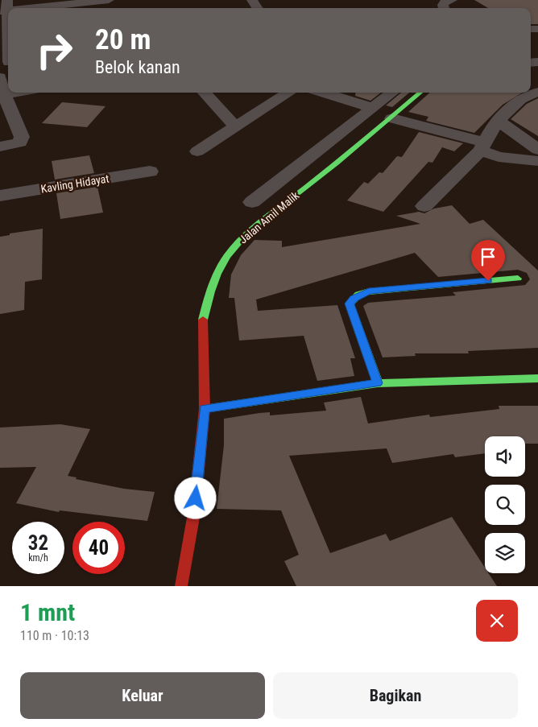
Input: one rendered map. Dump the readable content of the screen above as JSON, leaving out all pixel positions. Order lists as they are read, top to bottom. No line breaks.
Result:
{"streets":{"street":["Kavling Hidayat","Jalan Amil Malik"]},"page":{"turn":["20 m","Belok kanan"],"speed":"32 km/h","limit":"40","heading":["1 mnt","110 m · 10:13"],"buttons":["Keluar","Bagikan"]}}
